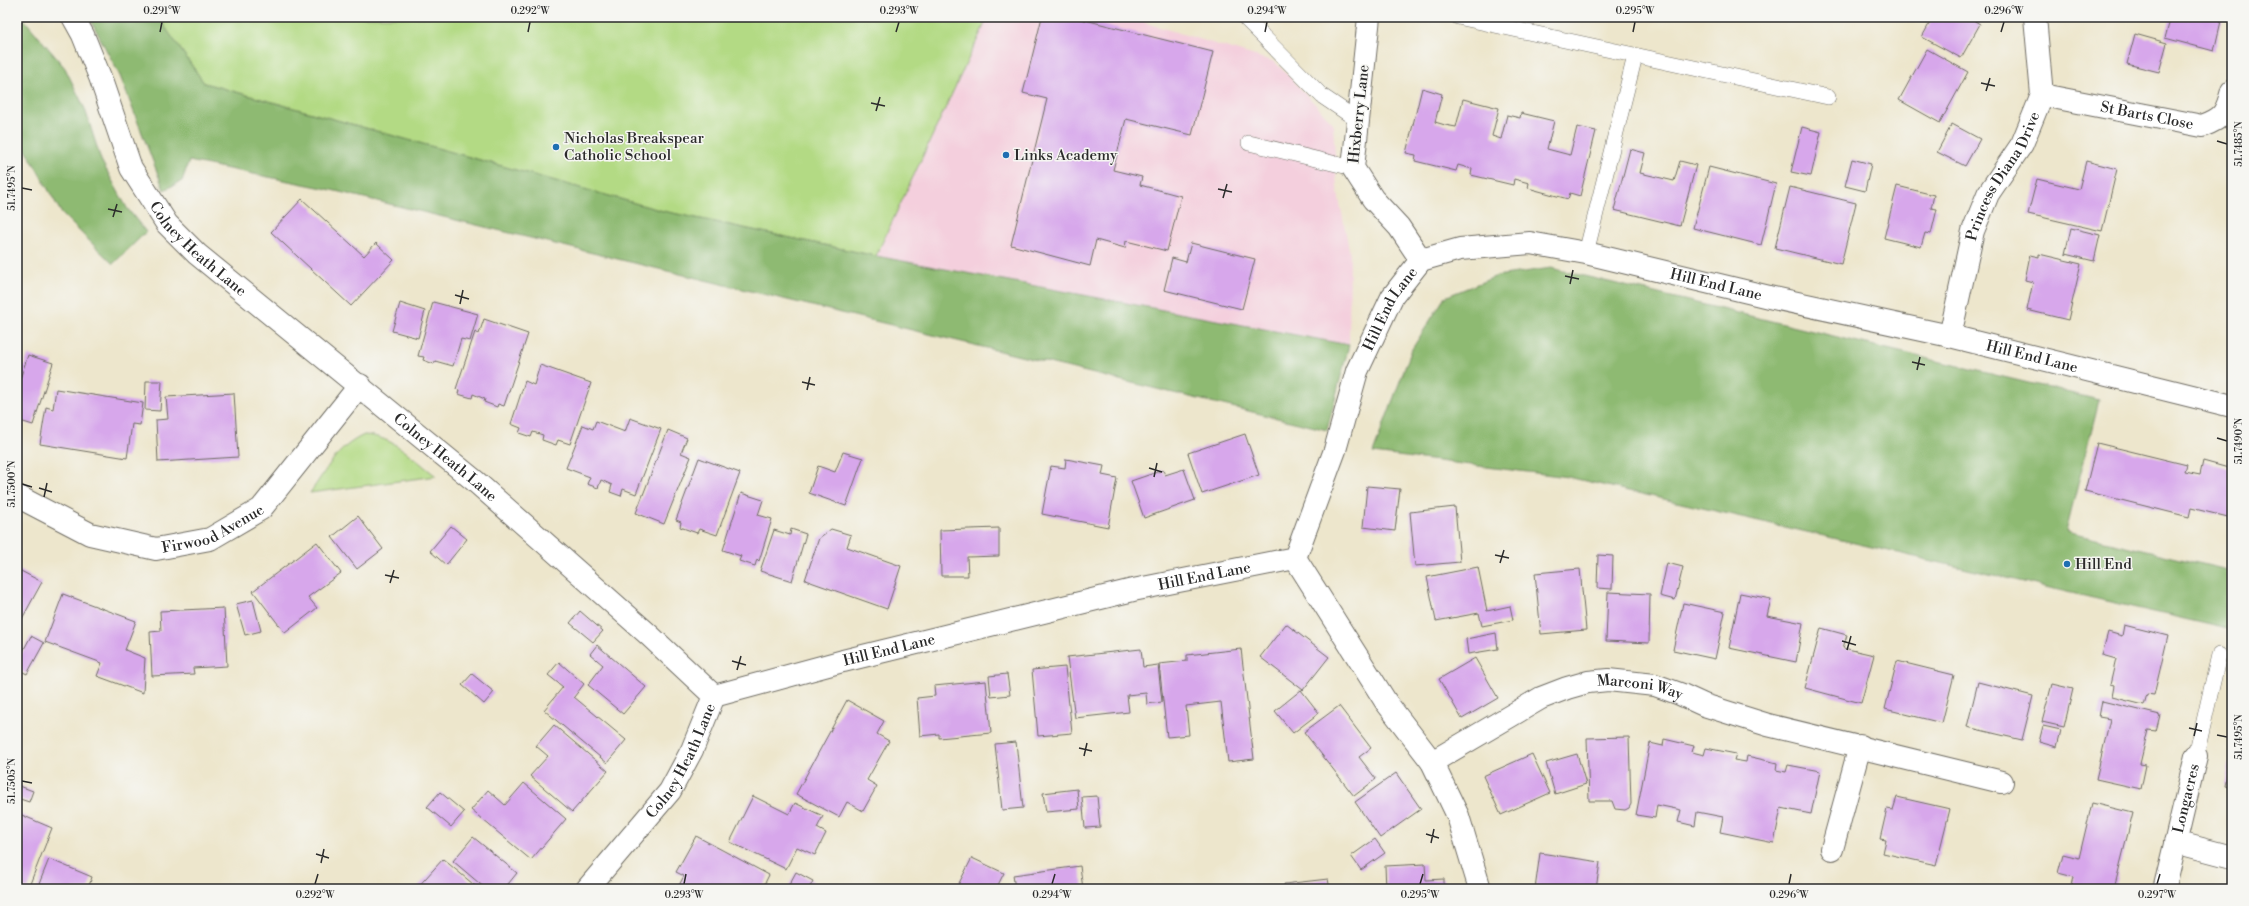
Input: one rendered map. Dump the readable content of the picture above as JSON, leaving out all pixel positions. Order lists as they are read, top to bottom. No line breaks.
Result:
{"streets":{"street":["Hixberry Lane","St Barts Close","Princess Diana Drive","Colney Heath Lane","Hill End Lane","Firwood Avenue","Marconi Way","Longacres"]},"crossings":[["Hixberry Lane","Hill End Lane"],["St Barts Close","Princess Diana Drive"],["Princess Diana Drive","Hill End Lane"],["Colney Heath Lane","Hill End Lane"],["Colney Heath Lane","Firwood Avenue"]],"places":["Nicholas Breakspear Catholic School","Links Academy","Hill End"],"coordinates":["0.291°W","0.292°W","0.293°W","0.294°W","0.295°W","0.296°W","51.7485°N","51.7495°N","51.7490°N","51.7500°N","51.7505°N","0.297°W"]}
